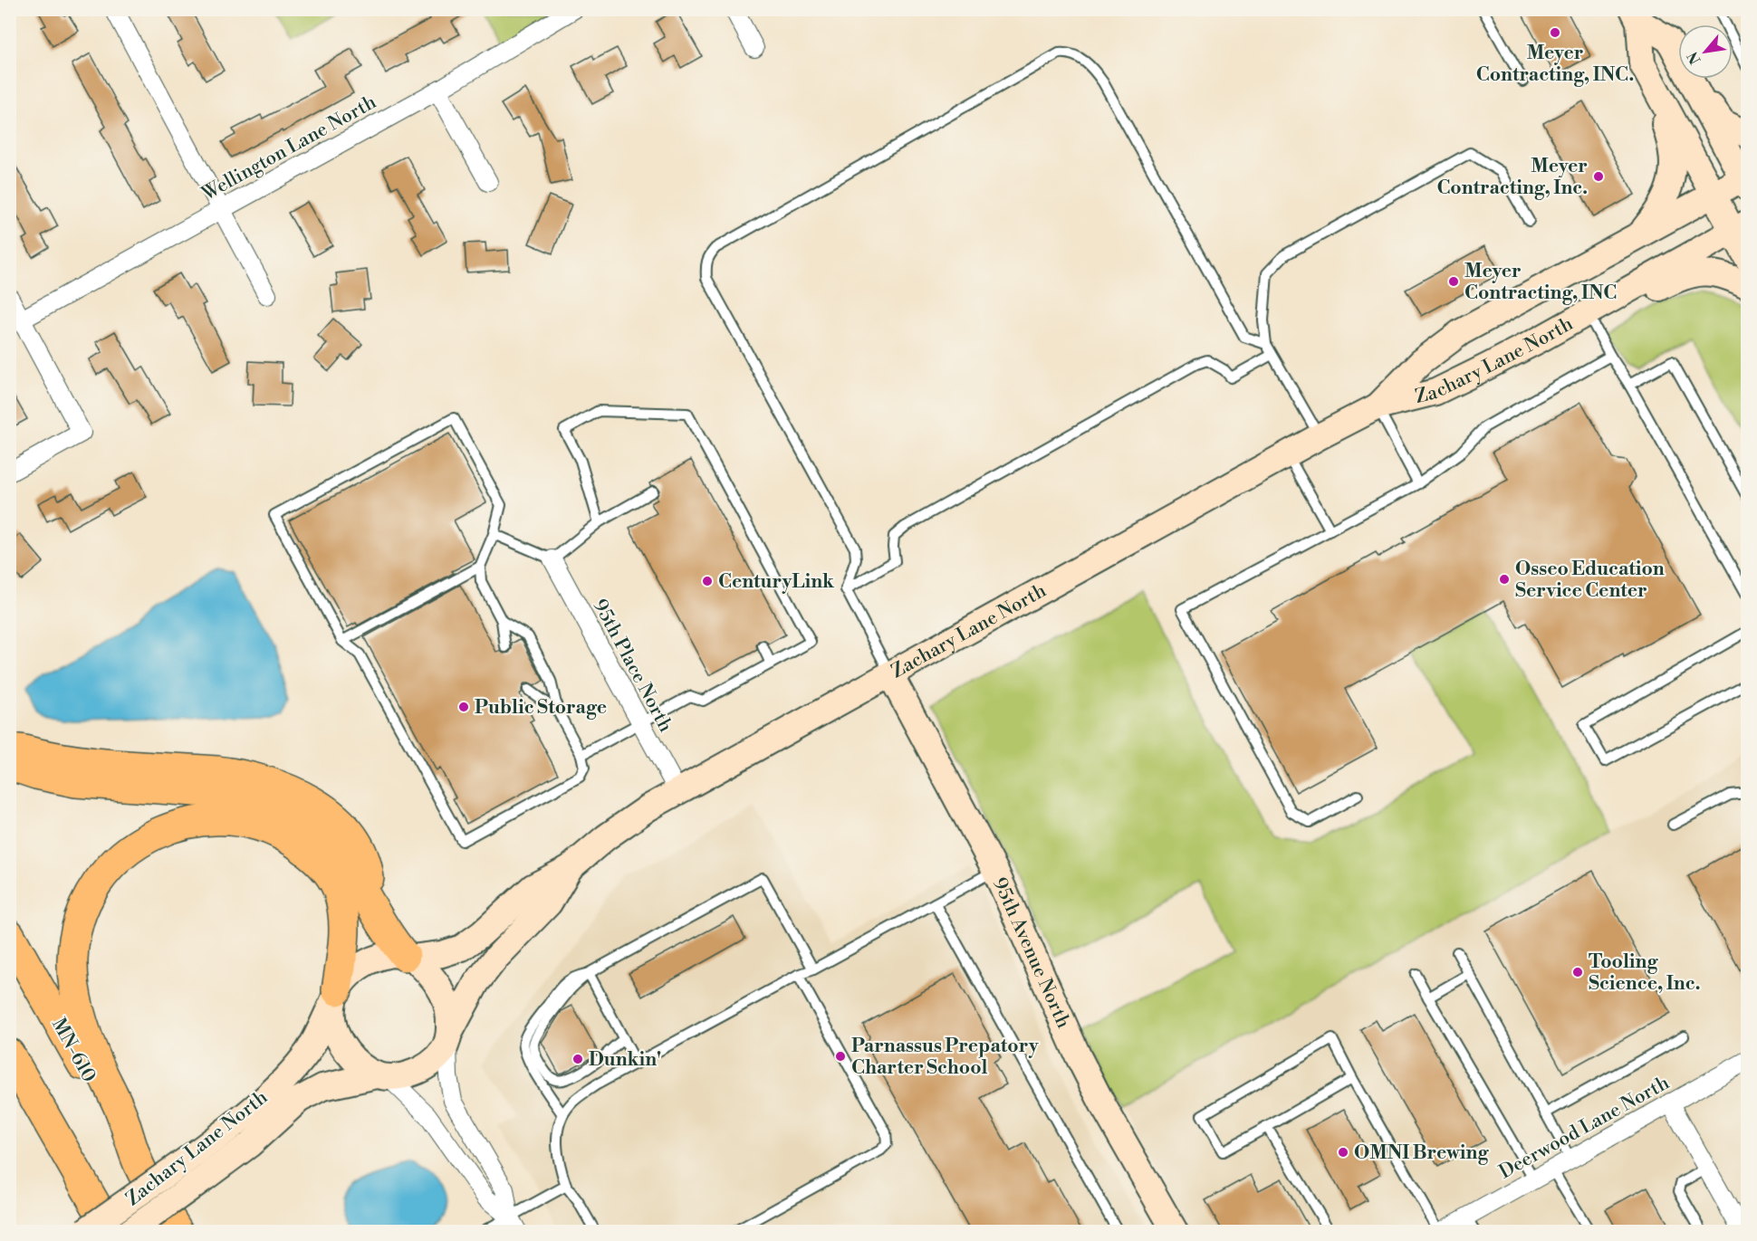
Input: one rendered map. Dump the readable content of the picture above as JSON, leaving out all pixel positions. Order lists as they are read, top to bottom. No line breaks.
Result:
{"streets":{"highway":["MN-610"],"main road":["Zachary Lane North","95th Avenue North"],"street":["Wellington Lane North","95th Place North","Deerwood Lane North"]},"crossings":[["Zachary Lane North","95th Place North"],["Zachary Lane North","95th Avenue North"]],"places":["Meyer Contracting, INC.","Meyer Contracting, Inc.","Meyer Contracting, INC","Osseo Education Service Center","CenturyLink","Public Storage","Tooling Science, Inc.","Parnassus Prepatory Charter School","Dunkin'","OMNI Brewing"],"north":"bottom left"}
